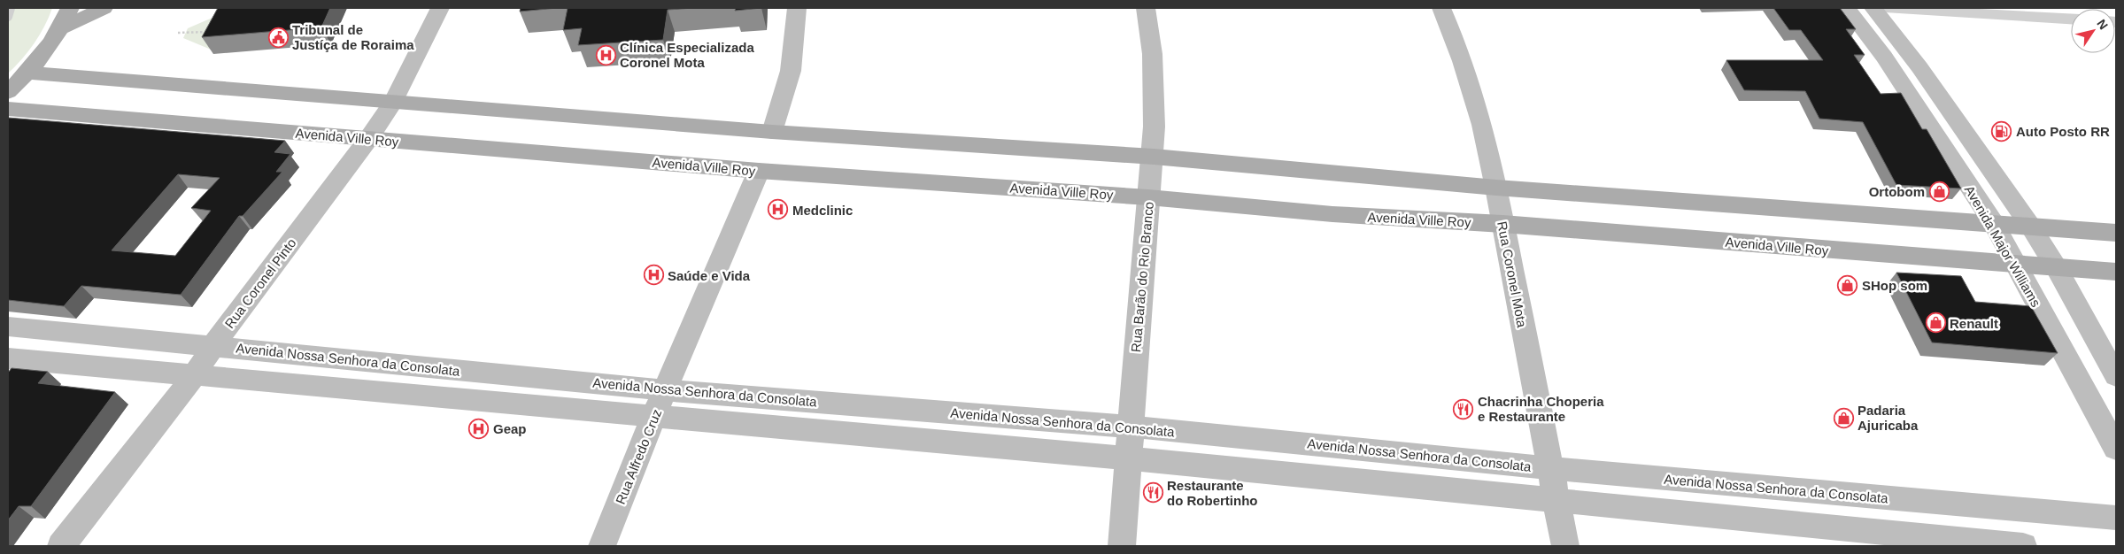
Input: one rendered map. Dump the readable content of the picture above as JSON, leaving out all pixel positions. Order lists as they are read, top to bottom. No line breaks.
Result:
{"streets":{"main road":["Avenida Ville Roy","Avenida Major Williams","Rua Coronel Mota","Rua Barão do Rio Branco","Rua Coronel Pinto","Avenida Nossa Senhora da Consolata","Rua Alfredo Cruz"]},"crossings":[["Avenida Ville Roy","Avenida Major Williams"],["Avenida Ville Roy","Rua Coronel Mota"],["Avenida Ville Roy","Rua Barão do Rio Branco"],["Avenida Ville Roy","Rua Coronel Pinto"],["Avenida Ville Roy","Rua Alfredo Cruz"],["Rua Coronel Mota","Avenida Nossa Senhora da Consolata"],["Rua Barão do Rio Branco","Avenida Nossa Senhora da Consolata"],["Rua Coronel Pinto","Avenida Nossa Senhora da Consolata"],["Avenida Nossa Senhora da Consolata","Rua Alfredo Cruz"]],"places":{"public building":["Tribunal de Justíça de Roraima"],"hospital":["Clínica Especializada Coronel Mota","Medclinic","Saúde e Vida","Geap"],"fuel station":["Auto Posto RR"],"shop":["Ortobom","SHop som","Renault","Padaria Ajuricaba"],"restaurant":["Chacrinha Choperia e Restaurante","Restaurante do Robertinho"]},"north":"top right"}
